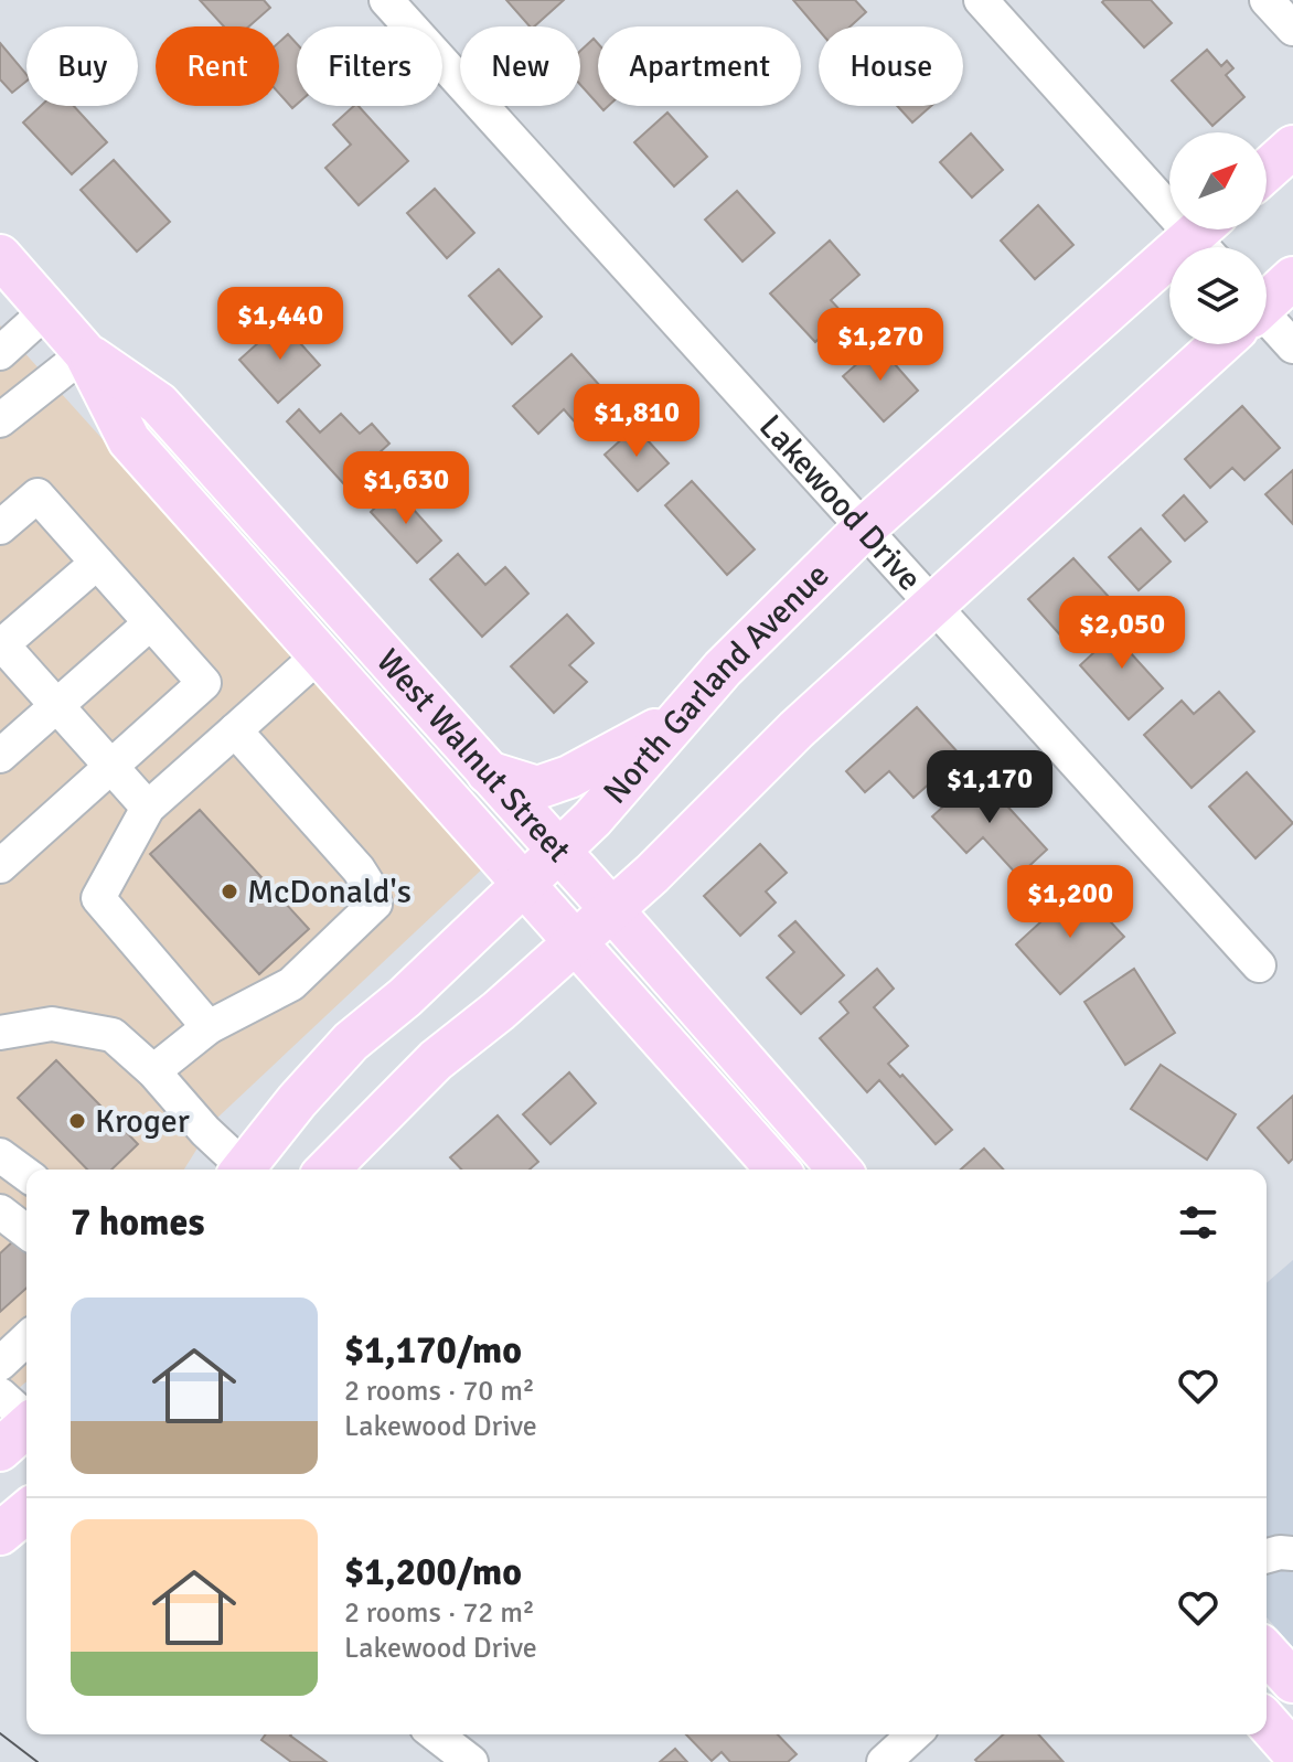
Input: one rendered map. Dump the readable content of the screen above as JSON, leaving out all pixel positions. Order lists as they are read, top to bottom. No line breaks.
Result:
{"streets":{"main road":["North Garland Avenue","West Walnut Street"],"street":["Lakewood Drive"]},"crossings":[["Lakewood Drive","North Garland Avenue"],["North Garland Avenue","West Walnut Street"]],"places":["McDonald's","Kroger"],"north":"top right","page":{"chip":["Buy","Rent","Filters","New","Apartment","House"],"price":["$1,440","$1,270","$1,810","$1,630","$2,050","$1,170","$1,200"],"heading":"7 homes","list":[{"name":"$1,170/mo","note":"2 rooms · 70 m² · Lakewood Drive"},{"name":"$1,200/mo","note":"2 rooms · 72 m² · Lakewood Drive"}]}}
